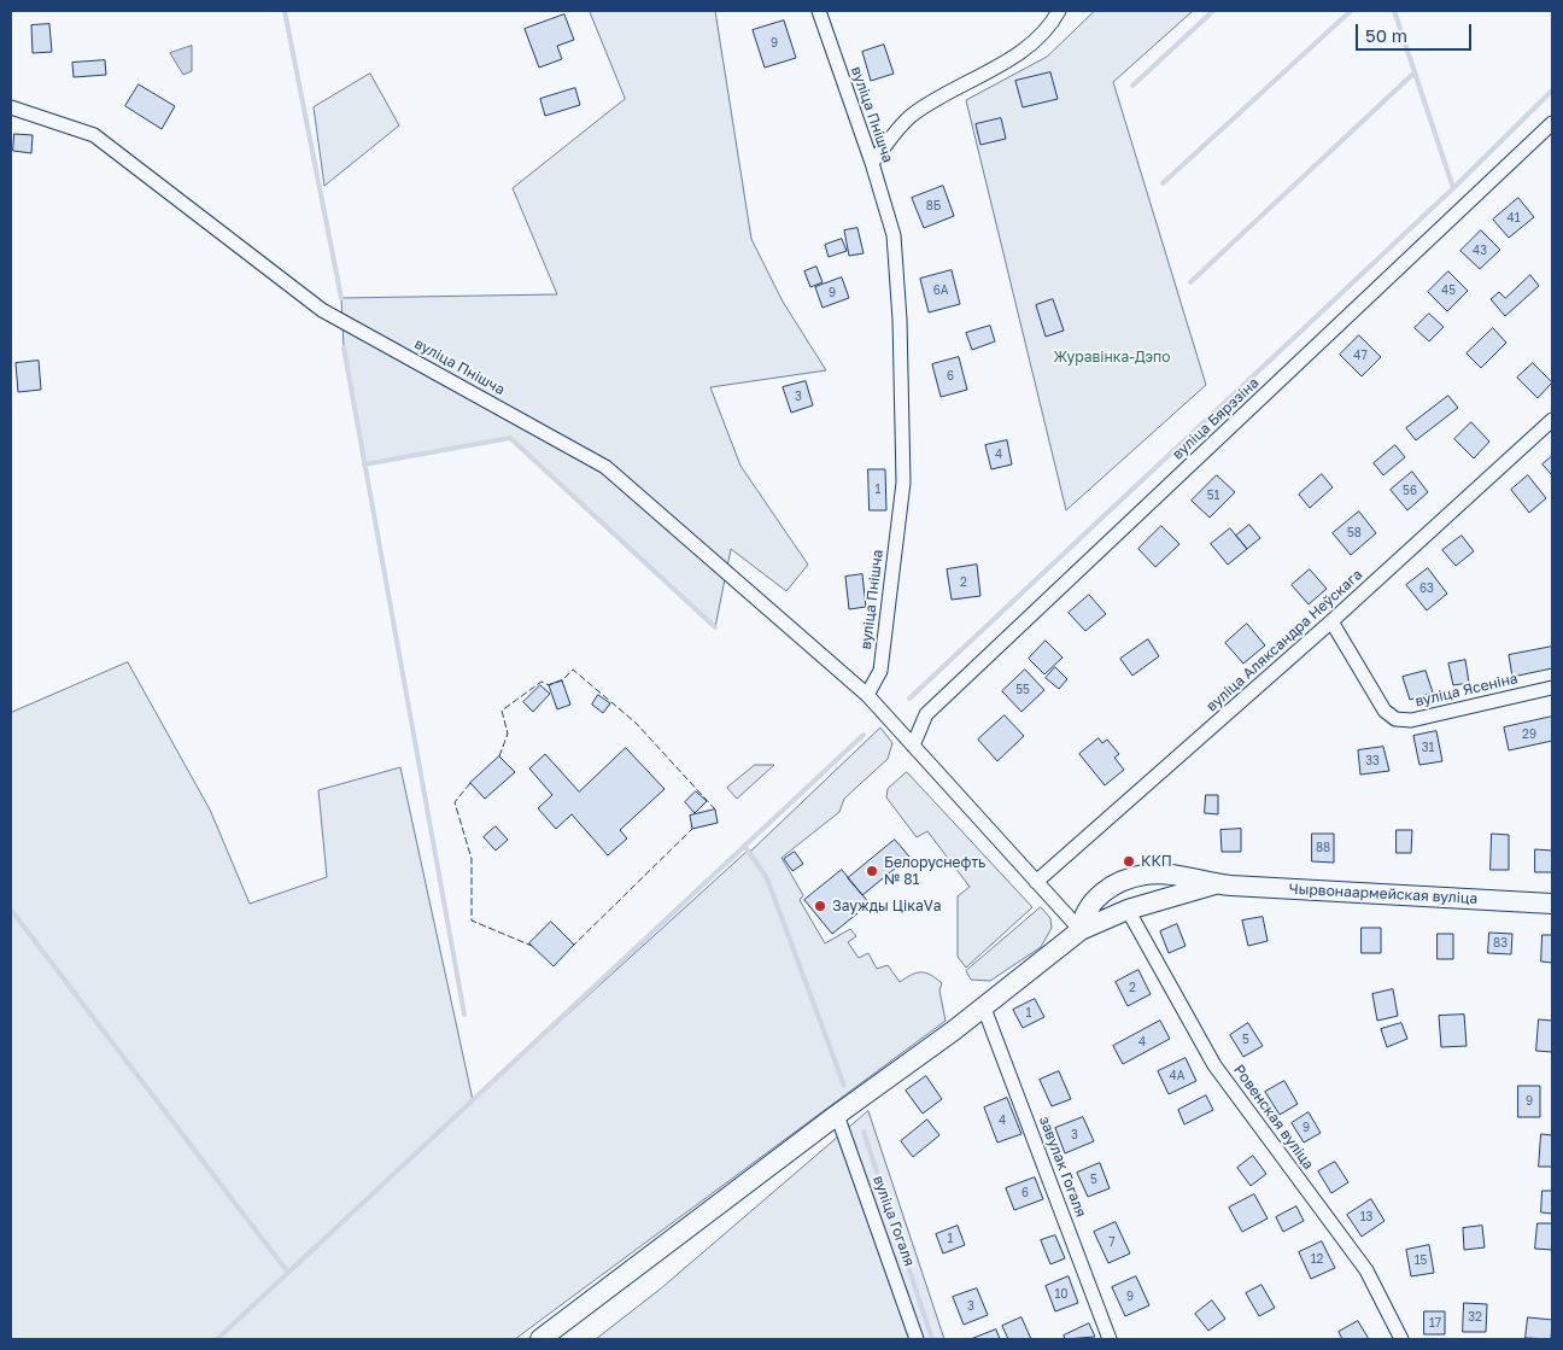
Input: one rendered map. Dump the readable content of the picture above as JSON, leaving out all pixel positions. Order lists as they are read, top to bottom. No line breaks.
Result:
{"streets":{"main road":["Чырвонаармейская вуліца"],"street":["вуліца Пнішча","вуліца Бярэзіна","вуліца Аляксандра Неўскага","вуліца Ясеніна","Ровенская вуліца","завулак Гогаля","вуліца Гогаля"]},"crossings":[["вуліца Пнішча","вуліца Бярэзіна"],["вуліца Пнішча","вуліца Аляксандра Неўскага"],["вуліца Пнішча","Чырвонаармейская вуліца"],["вуліца Аляксандра Неўскага","вуліца Ясеніна"],["Чырвонаармейская вуліца","Ровенская вуліца"],["Чырвонаармейская вуліца","завулак Гогаля"],["Чырвонаармейская вуліца","вуліца Гогаля"]],"parks":["Журавінка-Дэпо"],"places":["ККП","Белоруснефть № 81","Заужды ЦікаVа"],"house_numbers":["9","8Б","41","43","6А","45","9","47","6","3","4","1","56","51","58","2","63","55","29","31","33","88","83","2","1","5","4","4А","9","4","9","3","5","6","13","1","7","12","15","10","9","3","32","17"],"scale_bar":"50 m"}
